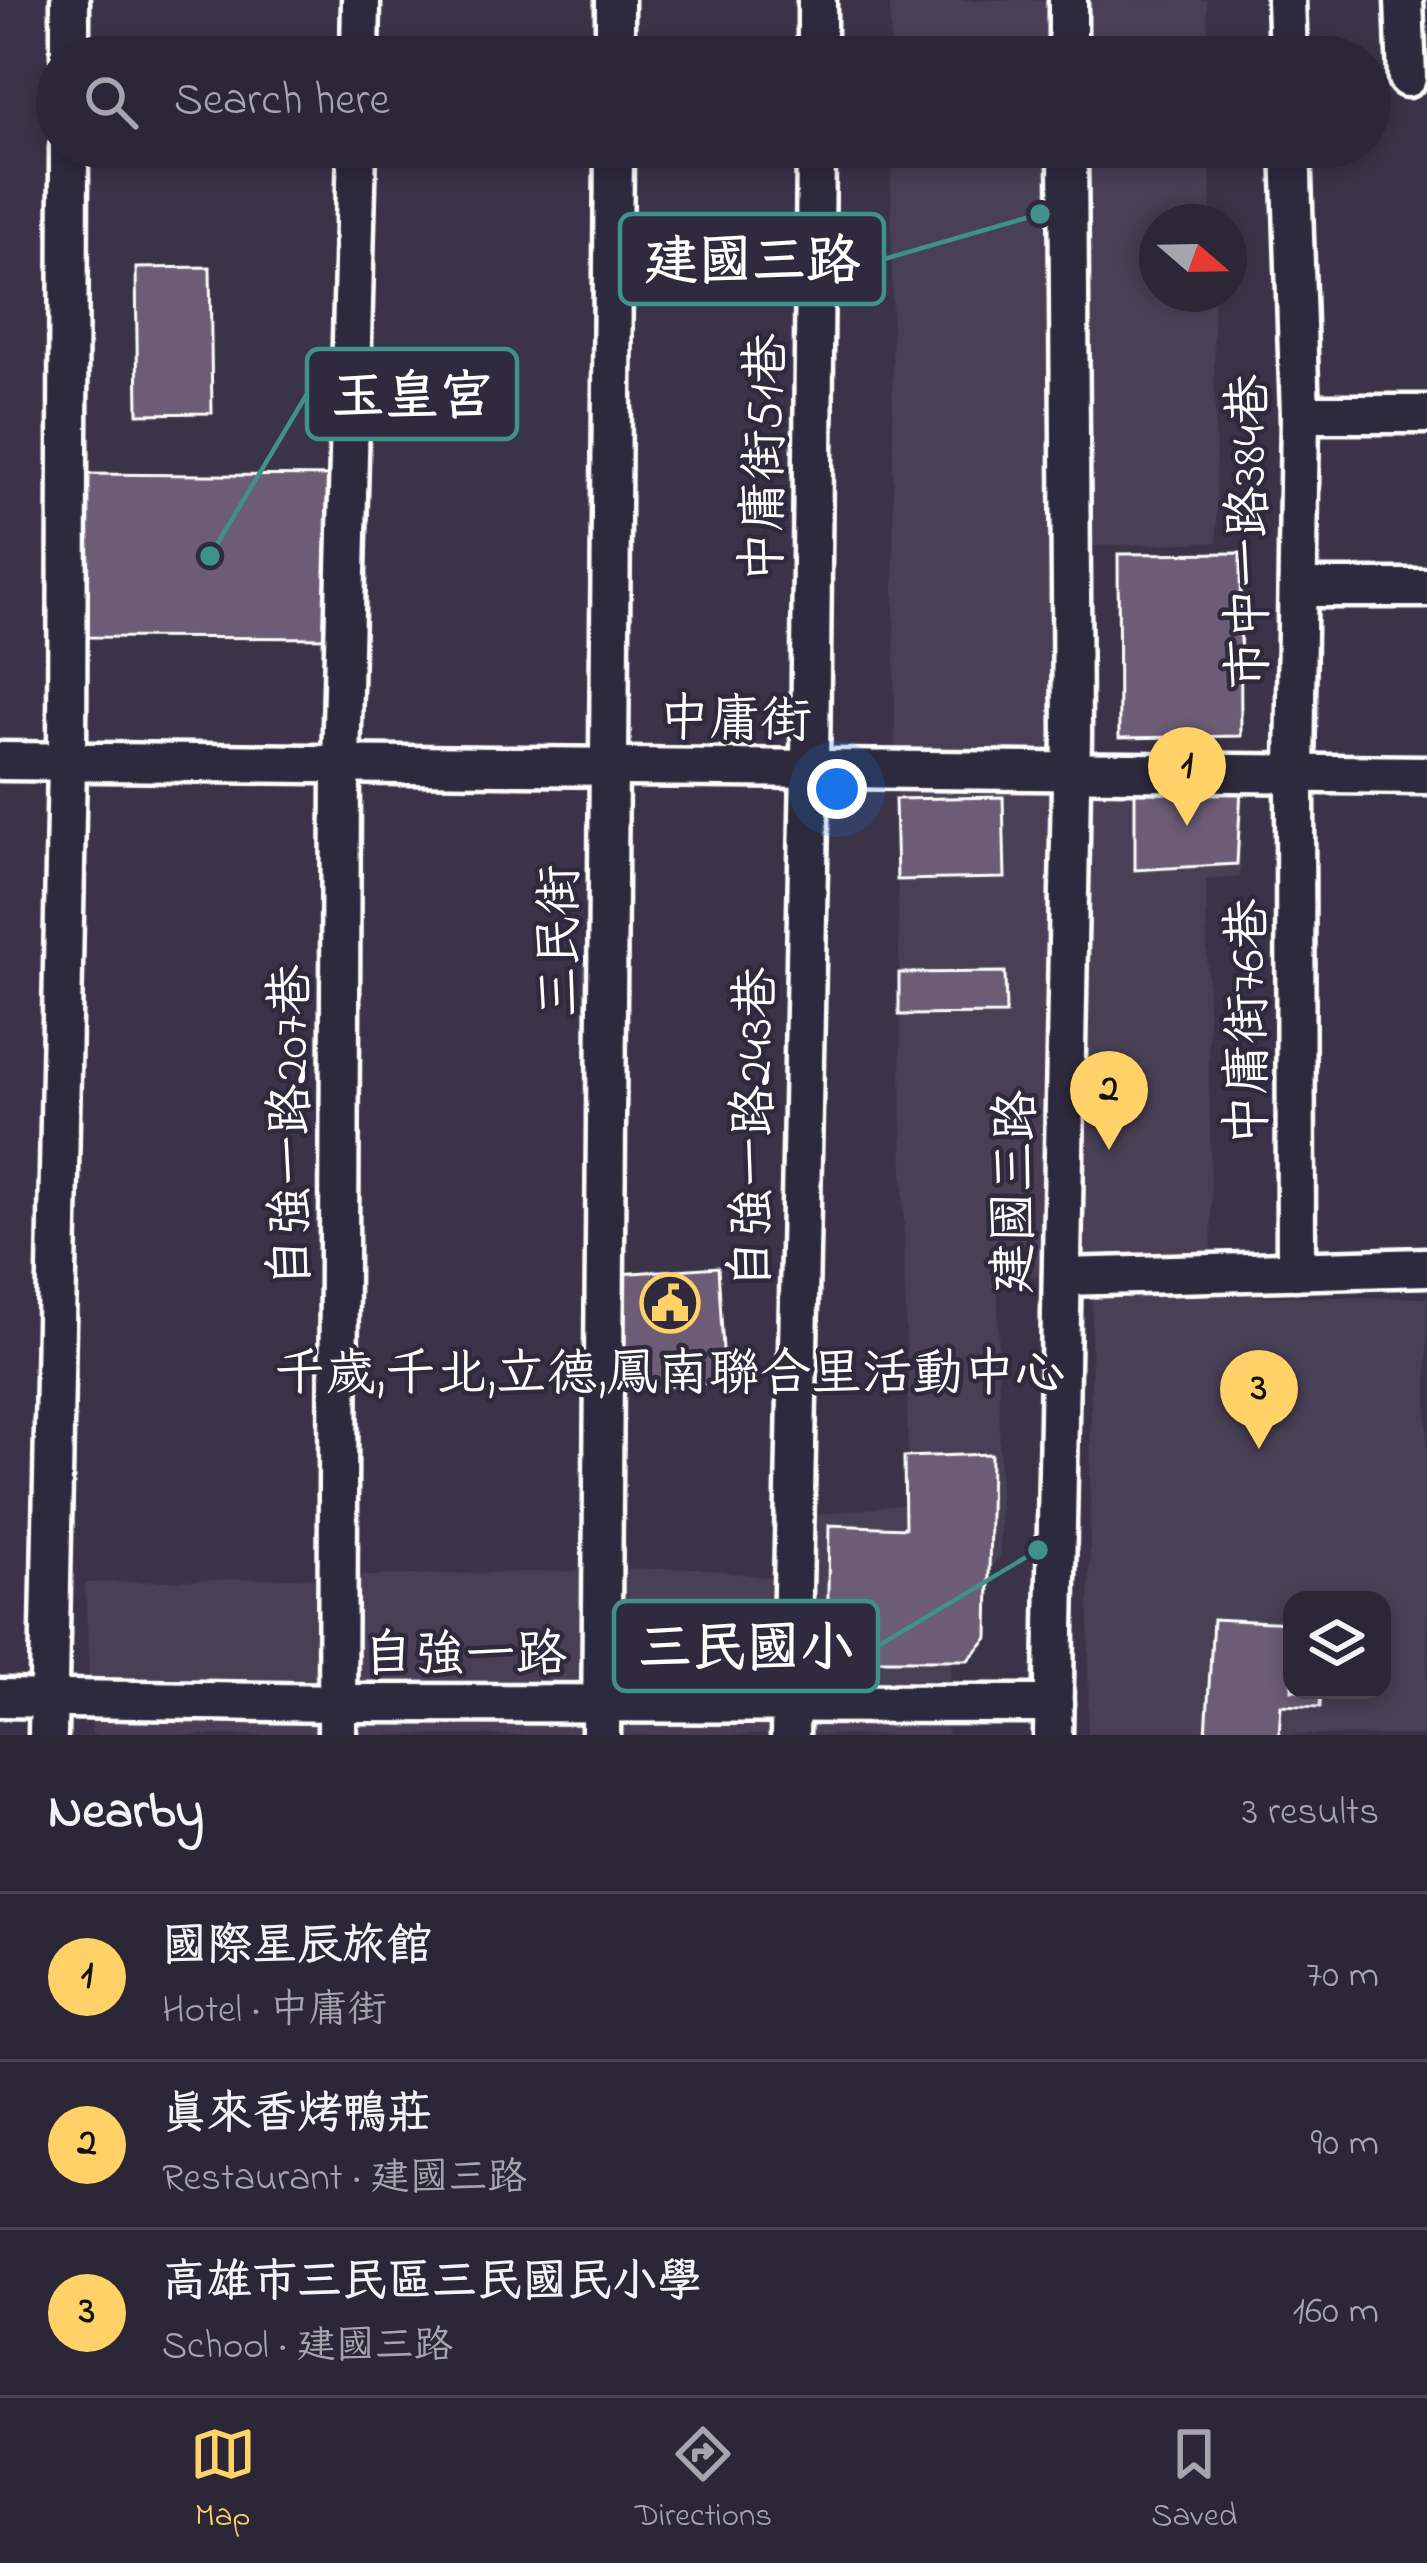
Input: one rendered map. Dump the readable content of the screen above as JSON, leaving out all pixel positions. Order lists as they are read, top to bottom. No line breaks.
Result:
{"streets":{"street":["中庸街51巷","市中一路384巷","中庸街","三民街","中庸街76巷","自強一路207巷","自強一路243巷","建國三路","自強一路"]},"crossings":[["中庸街51巷","中庸街"],["中庸街51巷","自強一路243巷"],["市中一路384巷","中庸街"],["市中一路384巷","中庸街76巷"],["中庸街","三民街"],["中庸街","中庸街76巷"],["中庸街","自強一路207巷"],["中庸街","自強一路243巷"],["中庸街","建國三路"],["三民街","自強一路"],["自強一路207巷","自強一路"],["自強一路243巷","自強一路"],["建國三路","自強一路"]],"places":{"other":["建國三路","玉皇宮","三民國小"],"public building":["千歲,千北,立德,鳳南聯合里活動中心"]},"north":"right","page":{"search":"Search here","pins":["1","2","3"],"heading":["Nearby","3 results"],"list":[{"mark":"1","name":"國際星辰旅館","note":"Hotel · 中庸街","value":"70 m"},{"mark":"2","name":"真來香烤鴨莊","note":"Restaurant · 建國三路","value":"90 m"},{"mark":"3","name":"高雄市三民區三民國民小學","note":"School · 建國三路","value":"160 m"}],"nav":["Map","Directions","Saved"]}}
